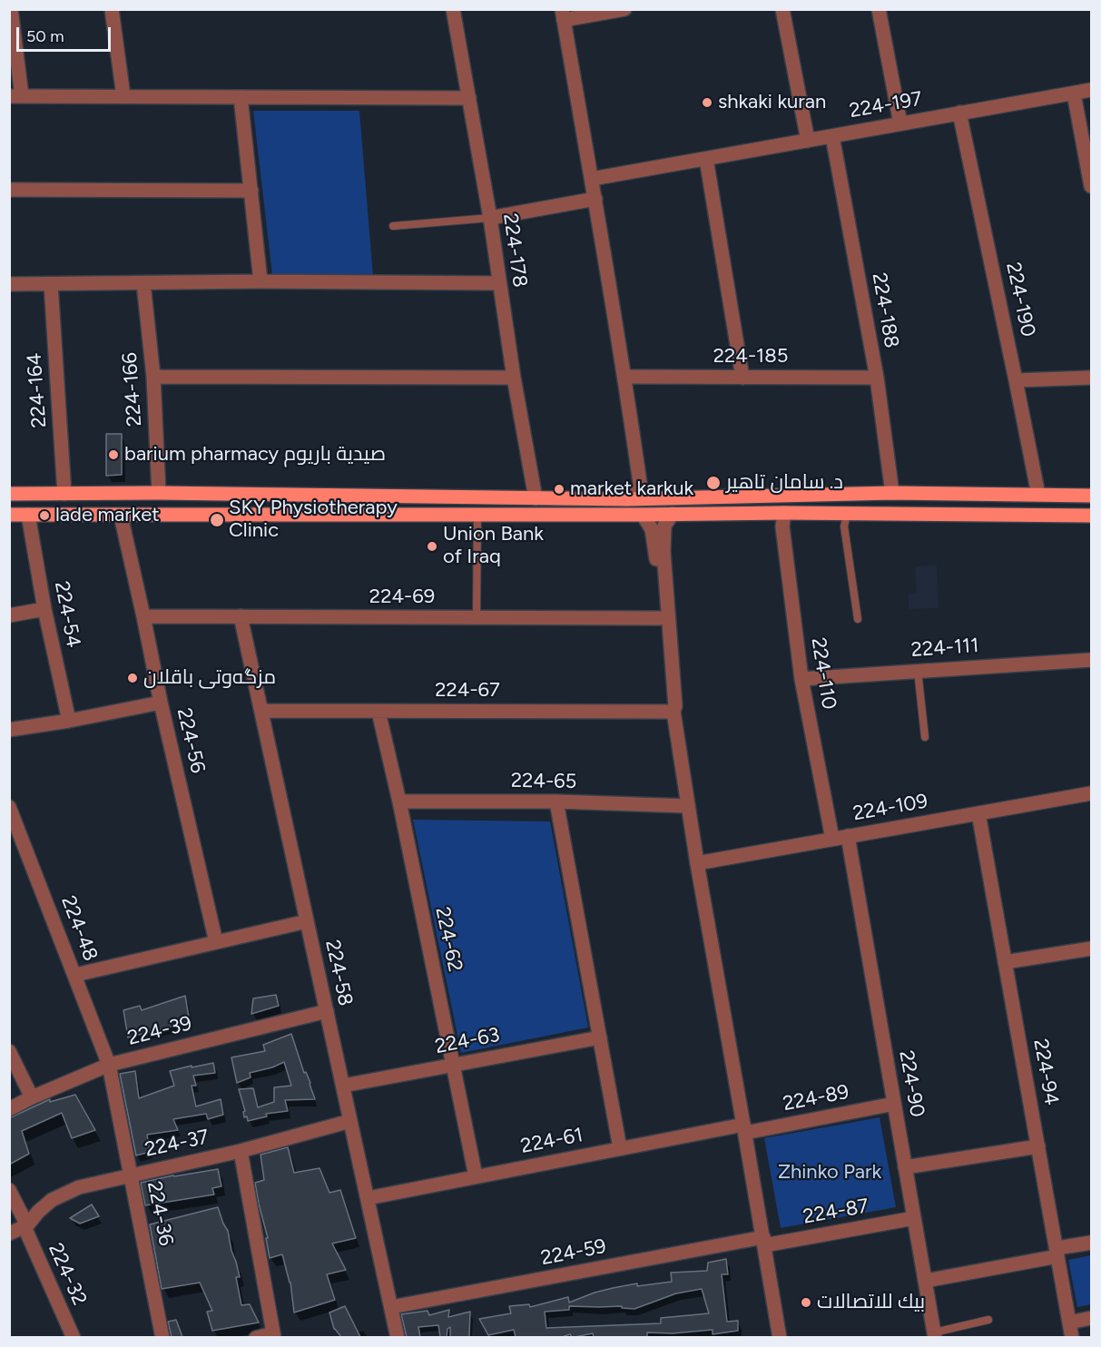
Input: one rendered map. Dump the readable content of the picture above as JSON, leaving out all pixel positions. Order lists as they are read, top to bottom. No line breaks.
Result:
{"streets":{"street":["224-197","224-178","224-190","224-188","224-185","224-166","224-164","224-69","224-54","224-111","224-110","224-67","224-56","224-65","224-109","224-48","224-62","224-58","224-39","224-63","224-94","224-90","224-89","224-61","224-37","224-87","224-36","224-59","224-32"]},"crossings":[["224-197","224-190"],["224-197","224-188"],["224-188","224-185"],["224-69","224-56"],["224-69","224-58"],["224-111","224-110"],["224-110","224-109"],["224-67","224-62"],["224-67","224-58"],["224-65","224-62"],["224-109","224-94"],["224-109","224-90"],["224-48","224-39"],["224-48","224-36"],["224-62","224-63"],["224-62","224-61"],["224-58","224-39"],["224-58","224-63"],["224-58","224-61"],["224-58","224-37"],["224-58","224-59"],["224-39","224-36"],["224-90","224-89"],["224-90","224-87"],["224-89","224-61"],["224-37","224-36"],["224-37","224-32"],["224-87","224-59"]],"parks":["Zhinko Park"],"places":["shkaki kuran","barium pharmacy صيدية باريوم","د. سامان تاهیر","market karkuk","lade market","SKY Physiotherapy Clinic","Union Bank of Iraq","مزگه‌وتی باقلان","بيك للاتصالات"],"scale_bar":"50 m"}
